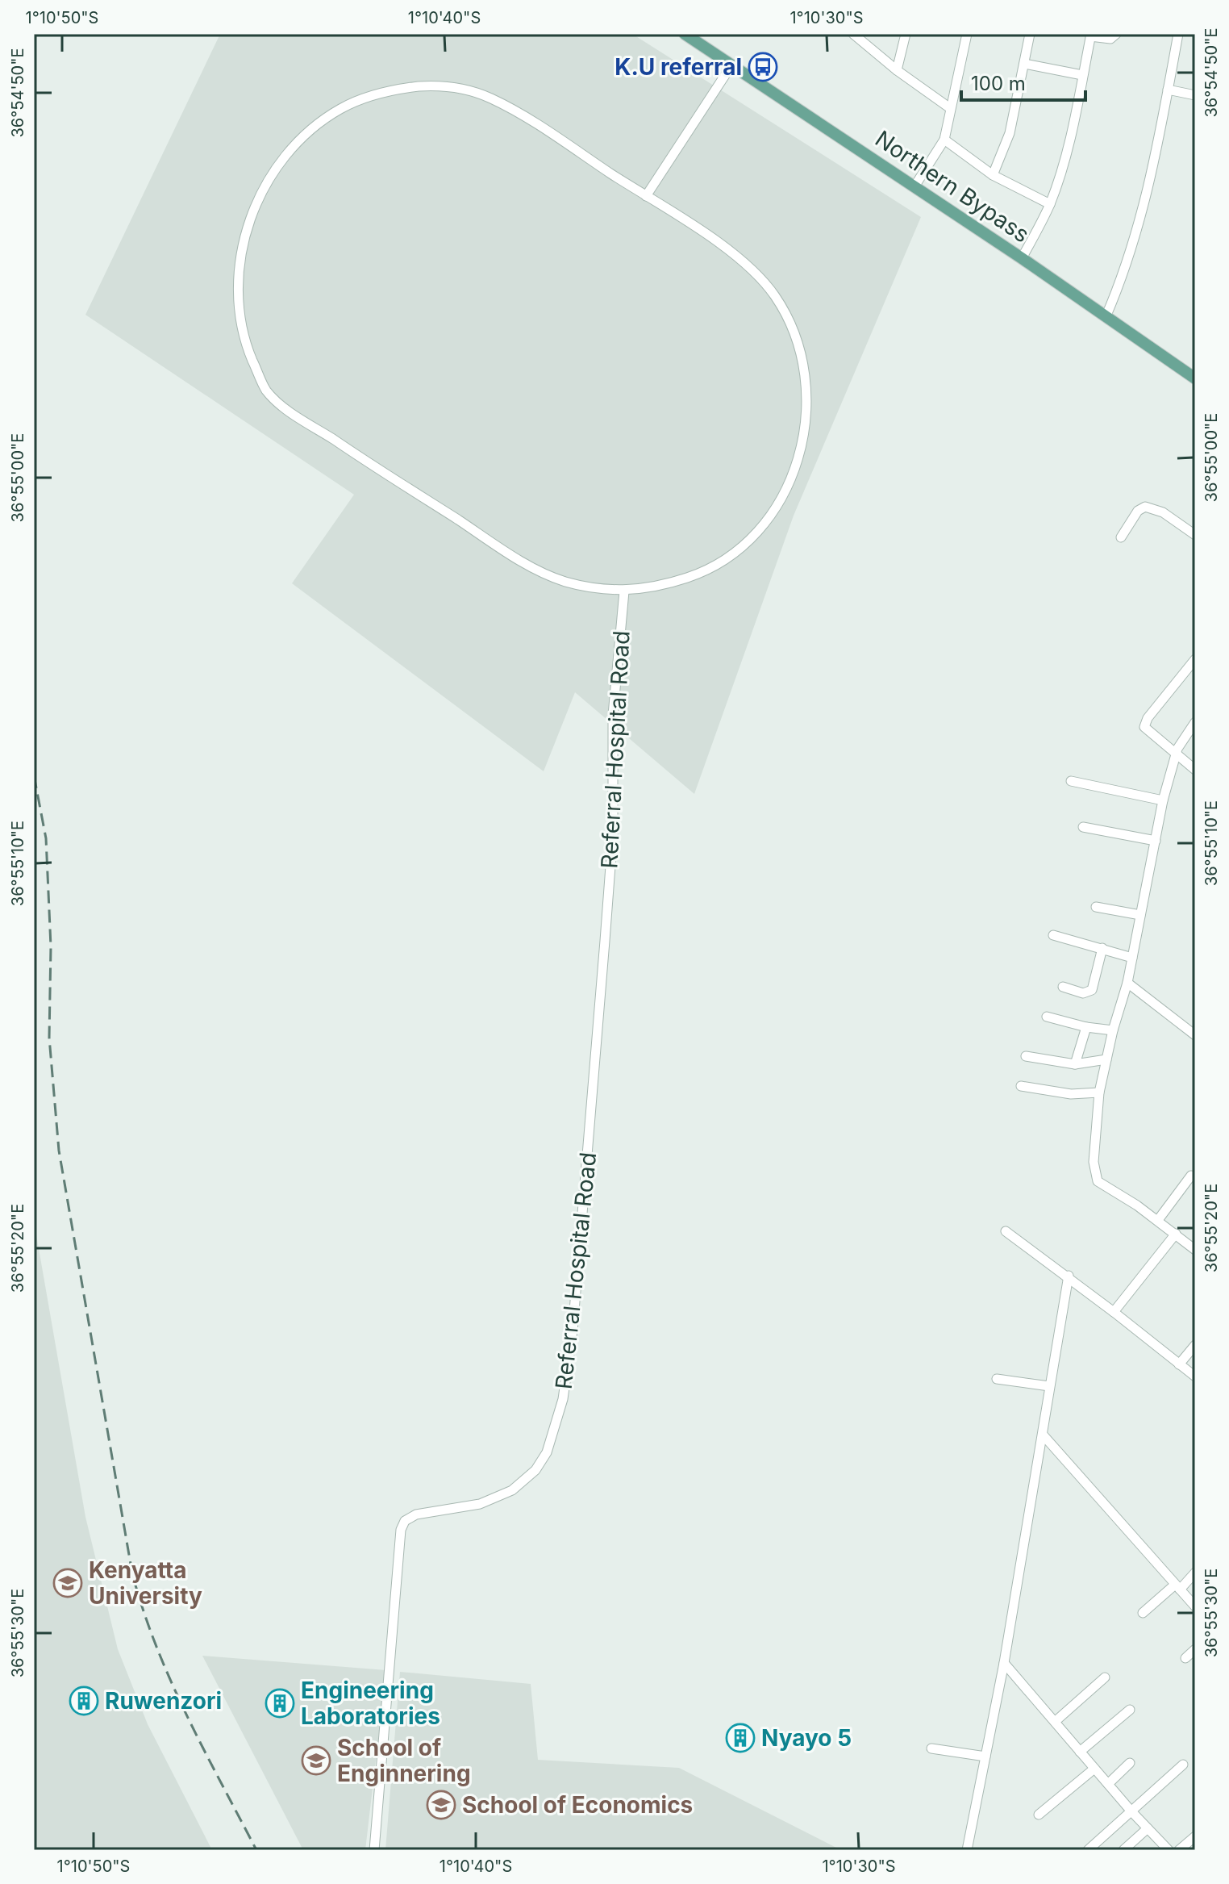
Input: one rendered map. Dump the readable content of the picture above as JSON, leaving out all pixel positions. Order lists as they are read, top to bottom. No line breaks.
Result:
{"streets":{"main road":["Northern Bypass"],"street":["Referral Hospital Road"]},"places":{"bus stop":["K.U referral"],"school or university":["Kenyatta University","School of Enginnering","School of Economics"],"building":["Ruwenzori","Engineering Laboratories","Nyayo 5"]},"scale_bar":"100 m","coordinates":["1°10'50\"S","1°10'40\"S","1°10'30\"S","36°54'50\"E","36°55'00\"E","36°55'10\"E","36°55'20\"E","36°55'30\"E"]}
